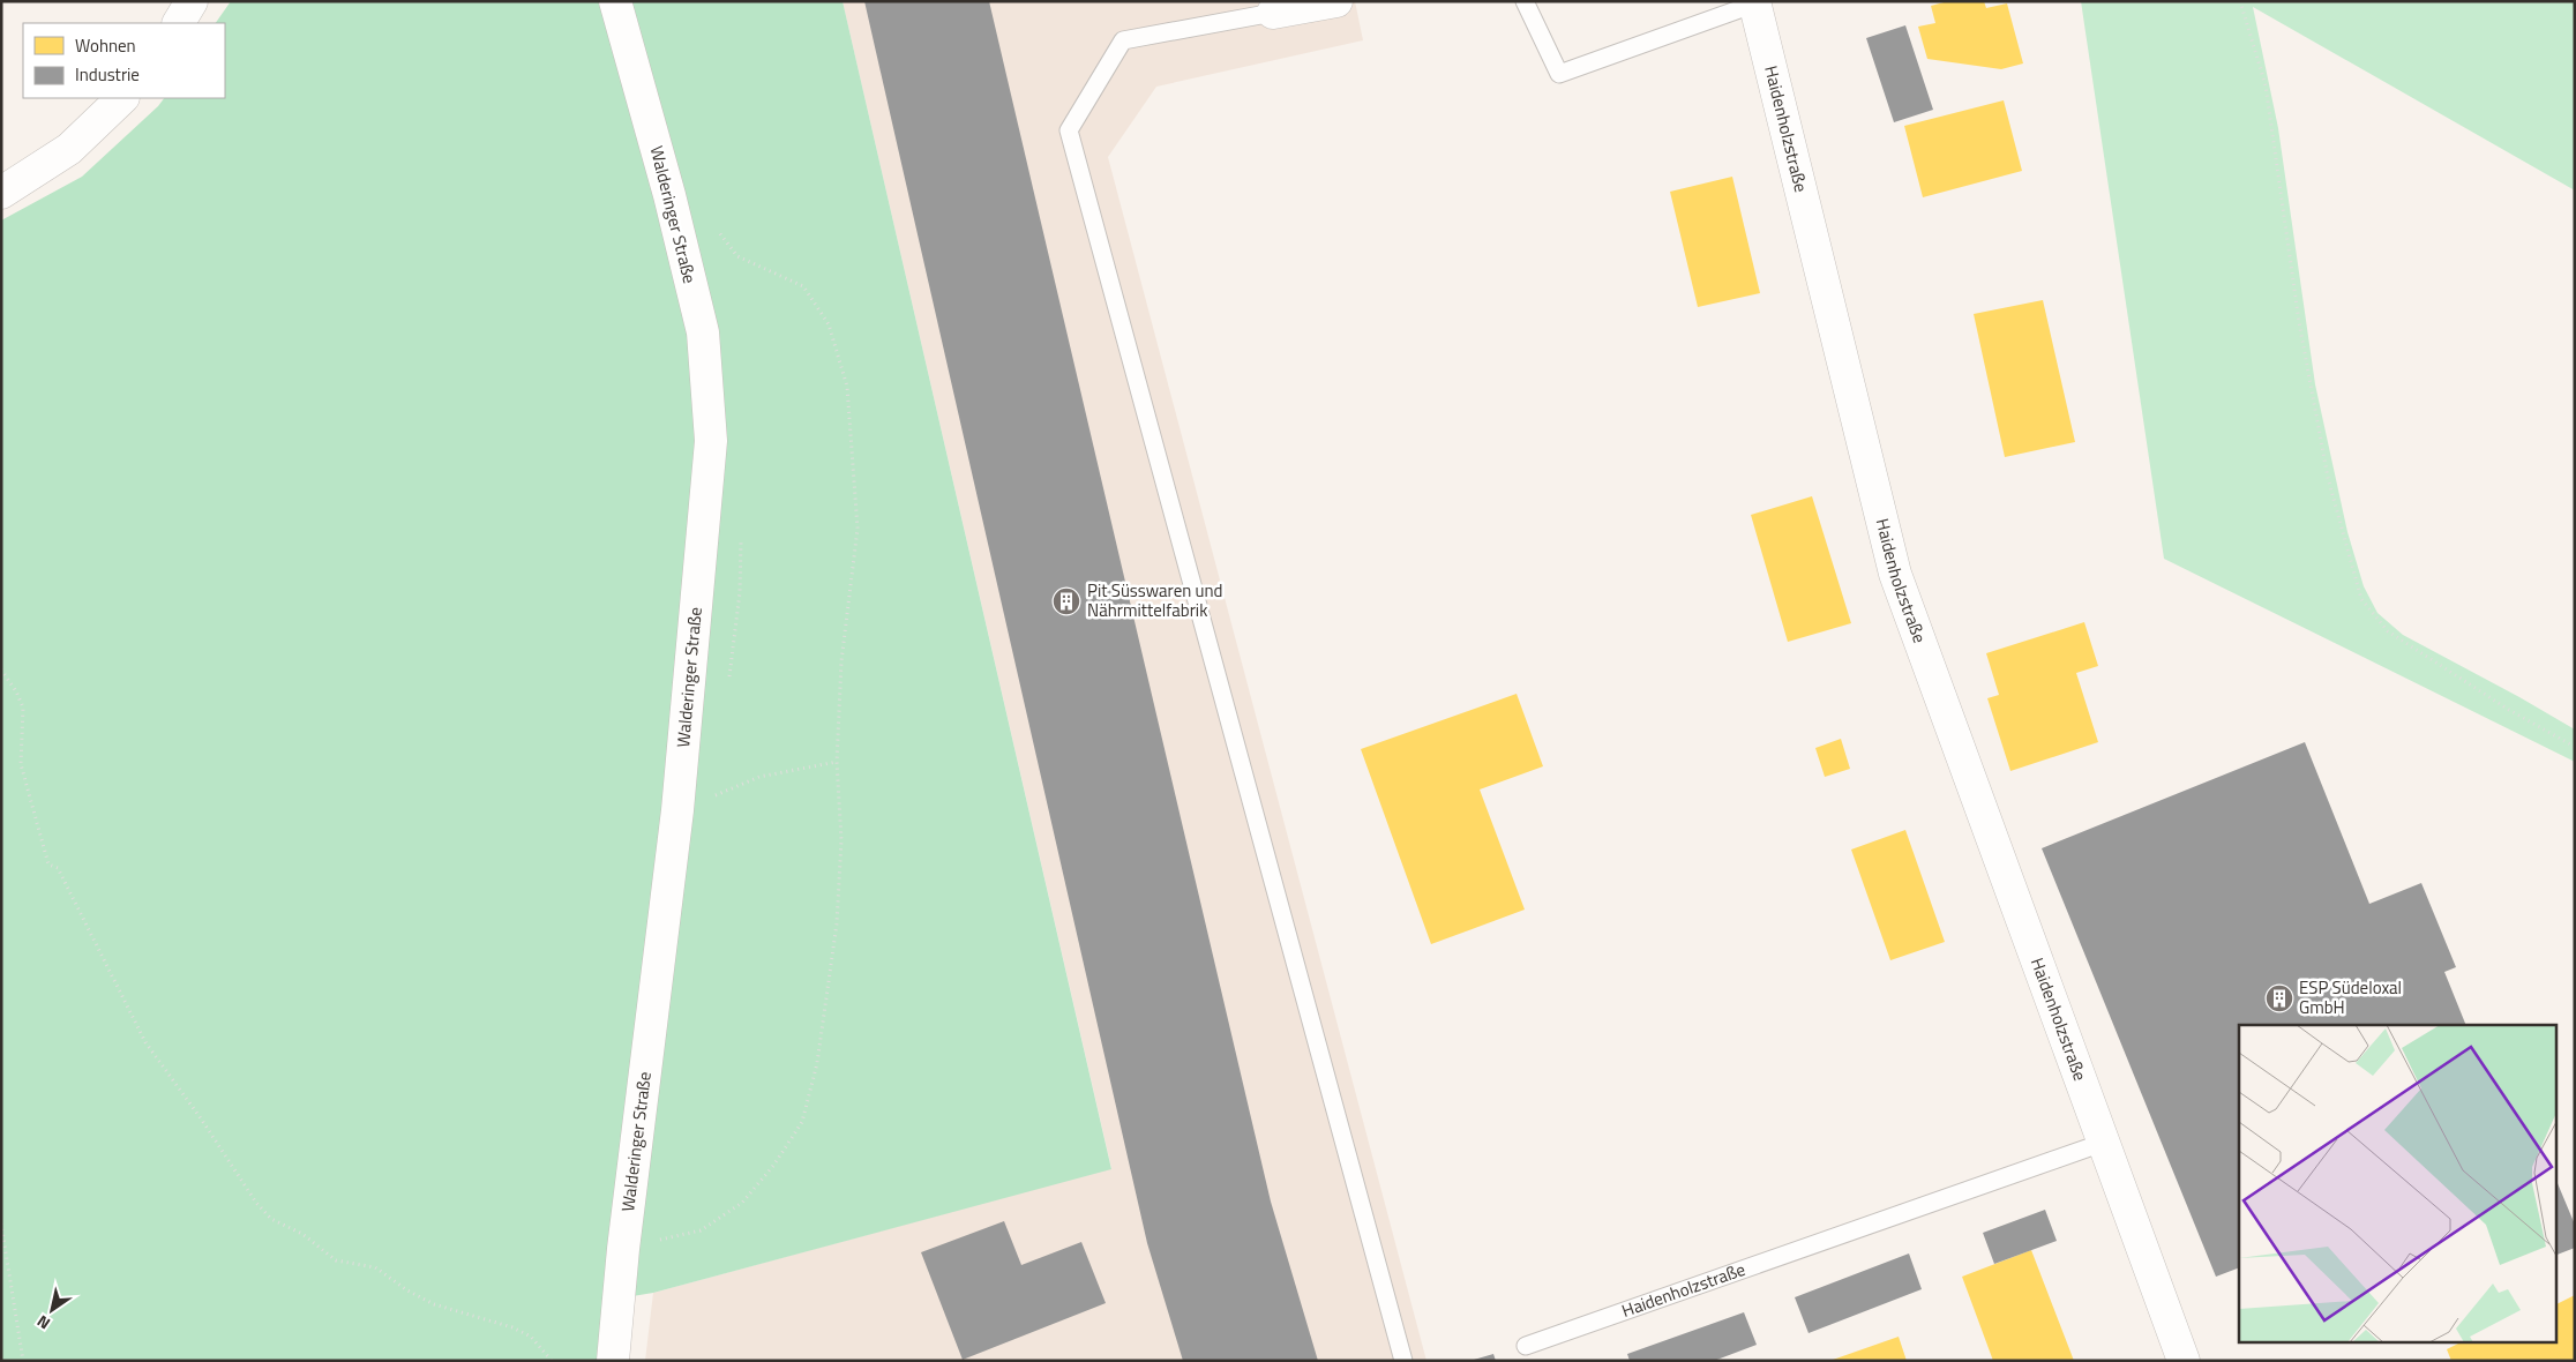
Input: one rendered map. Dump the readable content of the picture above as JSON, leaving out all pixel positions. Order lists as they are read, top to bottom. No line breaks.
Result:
{"streets":{"street":["Haidenholzstraße","Walderinger Straße"]},"places":{"building":["Pit Süsswaren und Nährmittelfabrik","ESP Südeloxal GmbH"]},"legend":["Wohnen","Industrie"],"north":"bottom left"}
